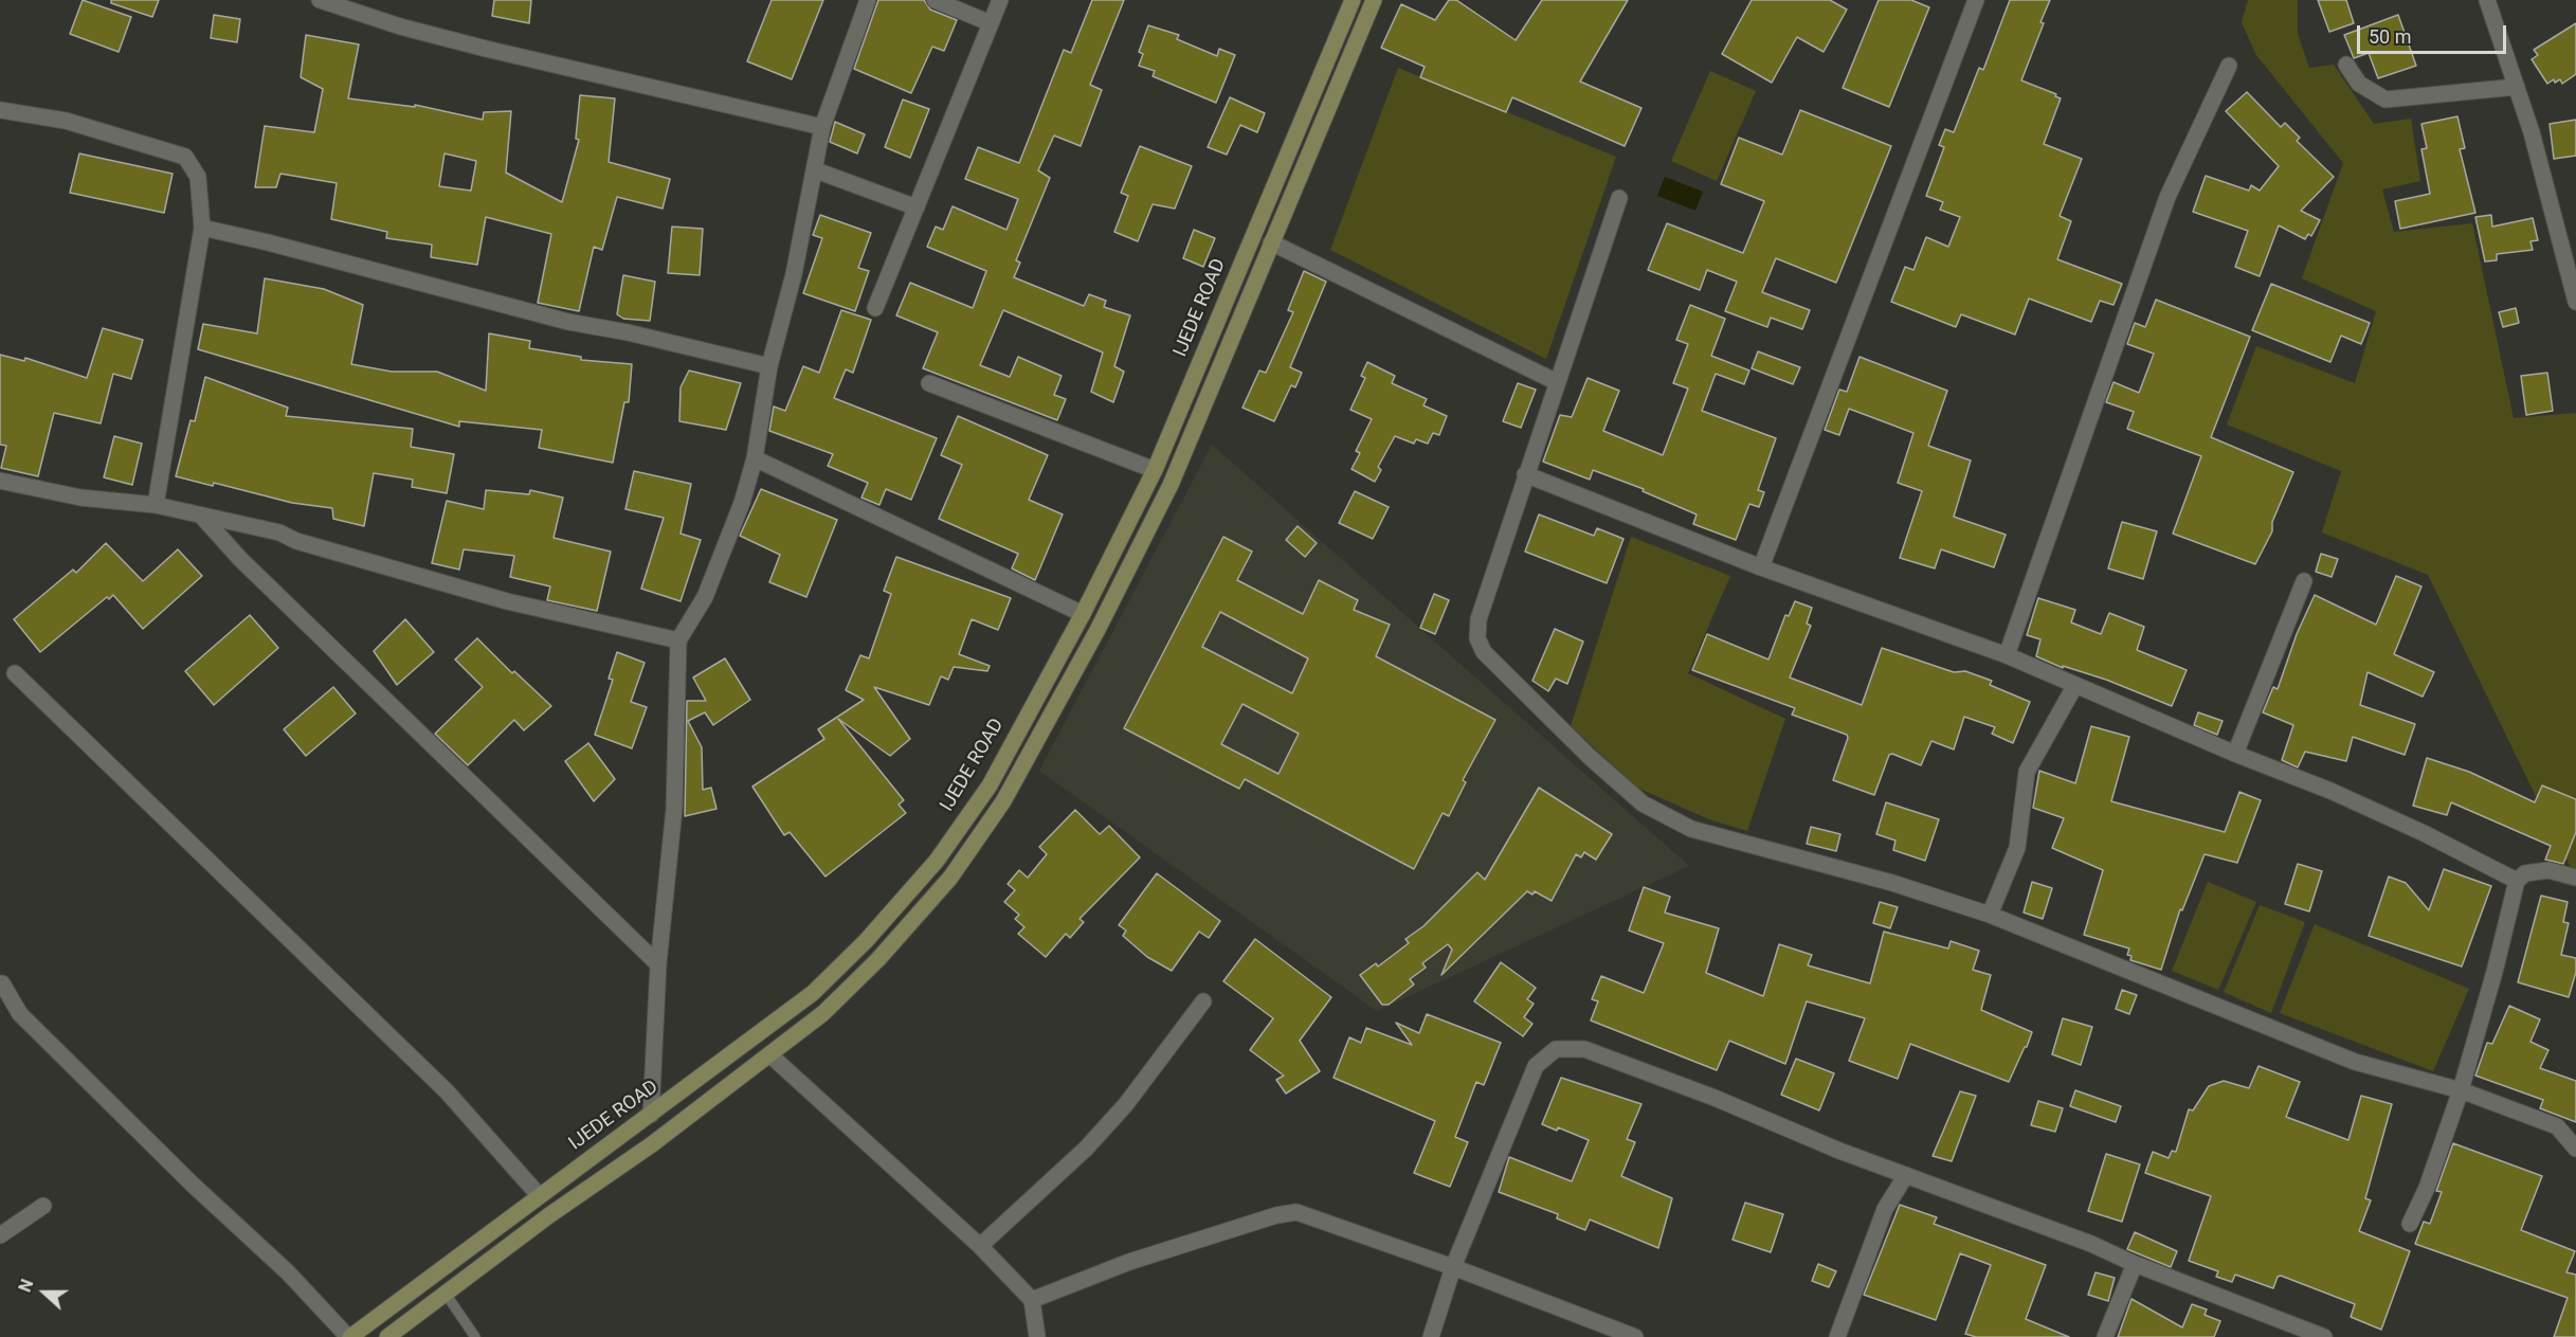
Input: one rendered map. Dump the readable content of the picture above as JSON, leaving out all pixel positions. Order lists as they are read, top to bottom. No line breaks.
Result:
{"streets":{"main road":["IJEDE ROAD"]},"scale_bar":"50 m","north":"left"}
